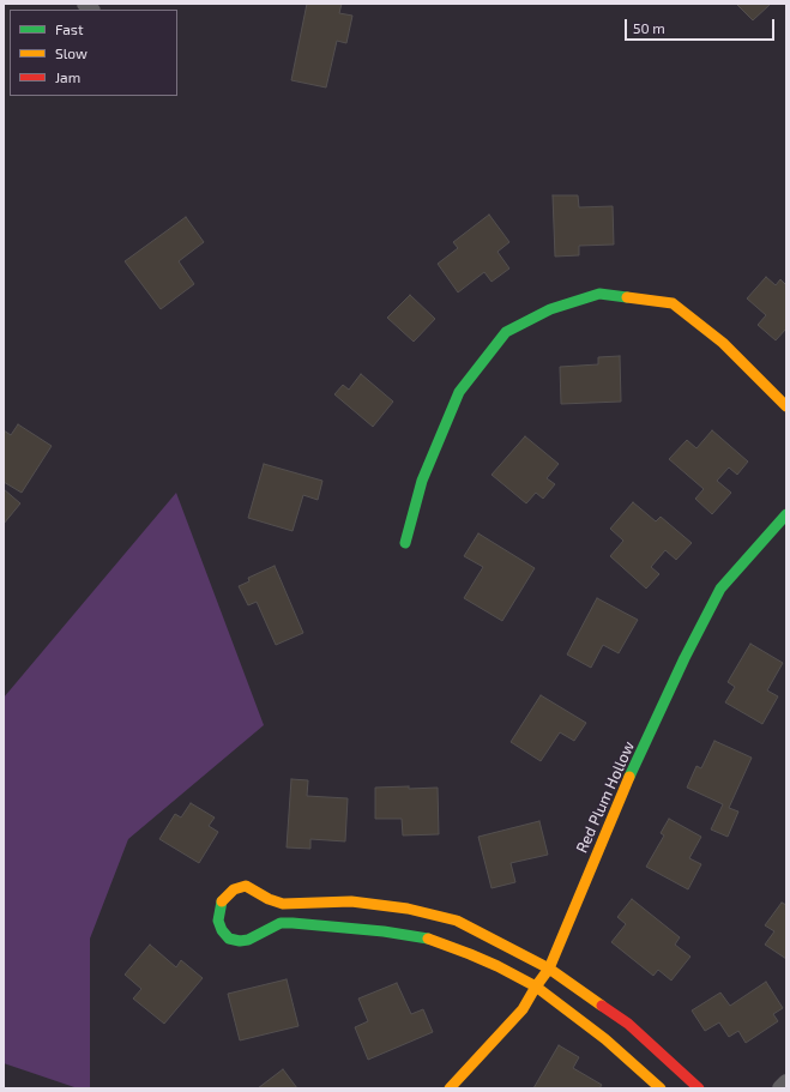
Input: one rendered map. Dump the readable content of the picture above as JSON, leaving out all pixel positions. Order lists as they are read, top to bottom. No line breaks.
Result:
{"streets":{"street":["Red Plum Hollow"]},"legend":["Fast","Slow","Jam"],"scale_bar":"50 m"}
